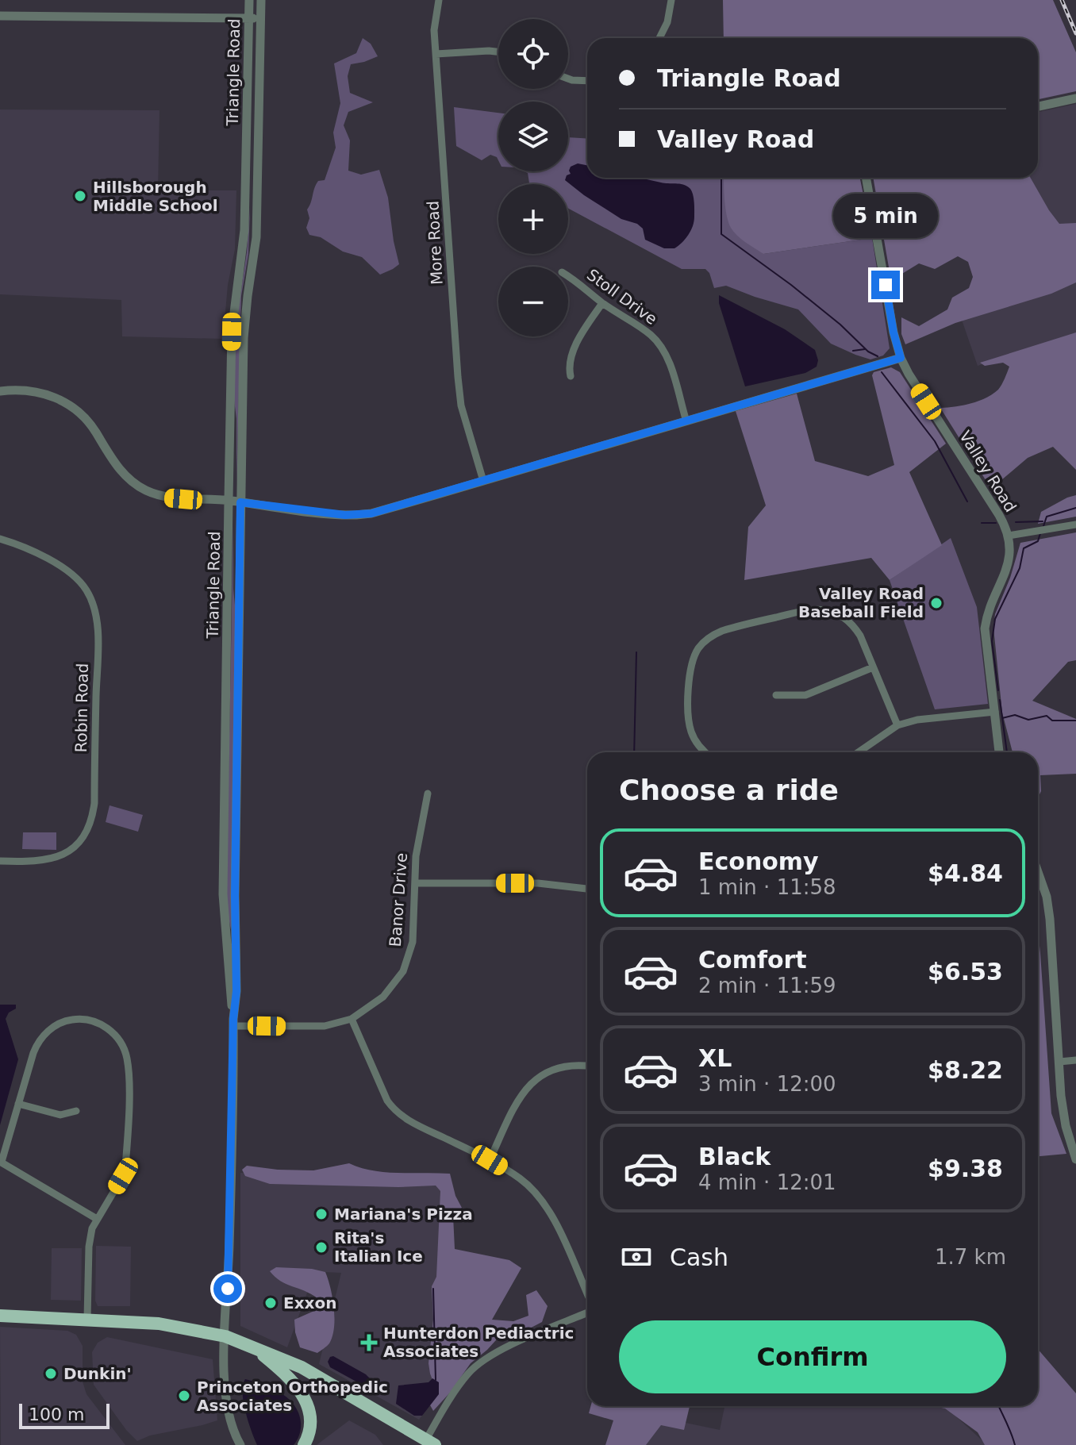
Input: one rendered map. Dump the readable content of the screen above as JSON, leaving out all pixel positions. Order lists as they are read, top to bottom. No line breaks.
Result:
{"streets":{"street":["Triangle Road","More Road","Stoll Drive","Valley Road","Robin Road","Banor Drive"]},"crossings":[["Triangle Road","Banor Drive"]],"places":{"other":["Hillsborough Middle School","Valley Road Baseball Field","Mariana's Pizza","Rita's Italian Ice","Exxon","Dunkin'","Princeton Orthopedic Associates"],"health":["Hunterdon Pediactric Associates"]},"scale_bar":"100 m","page":{"map_buttons":["+","−"],"banner":["Triangle Road","Valley Road"],"bubble":"5 min","heading":"Choose a ride","list":[{"name":"Economy","note":"1 min · 11:58","value":"$4.84"},{"name":"Comfort","note":"2 min · 11:59","value":"$6.53"},{"name":"XL","note":"3 min · 12:00","value":"$8.22"},{"name":"Black","note":"4 min · 12:01","value":"$9.38"}],"pay":["Cash","1.7 km"],"buttons":"Confirm","scale":"100 m"}}
